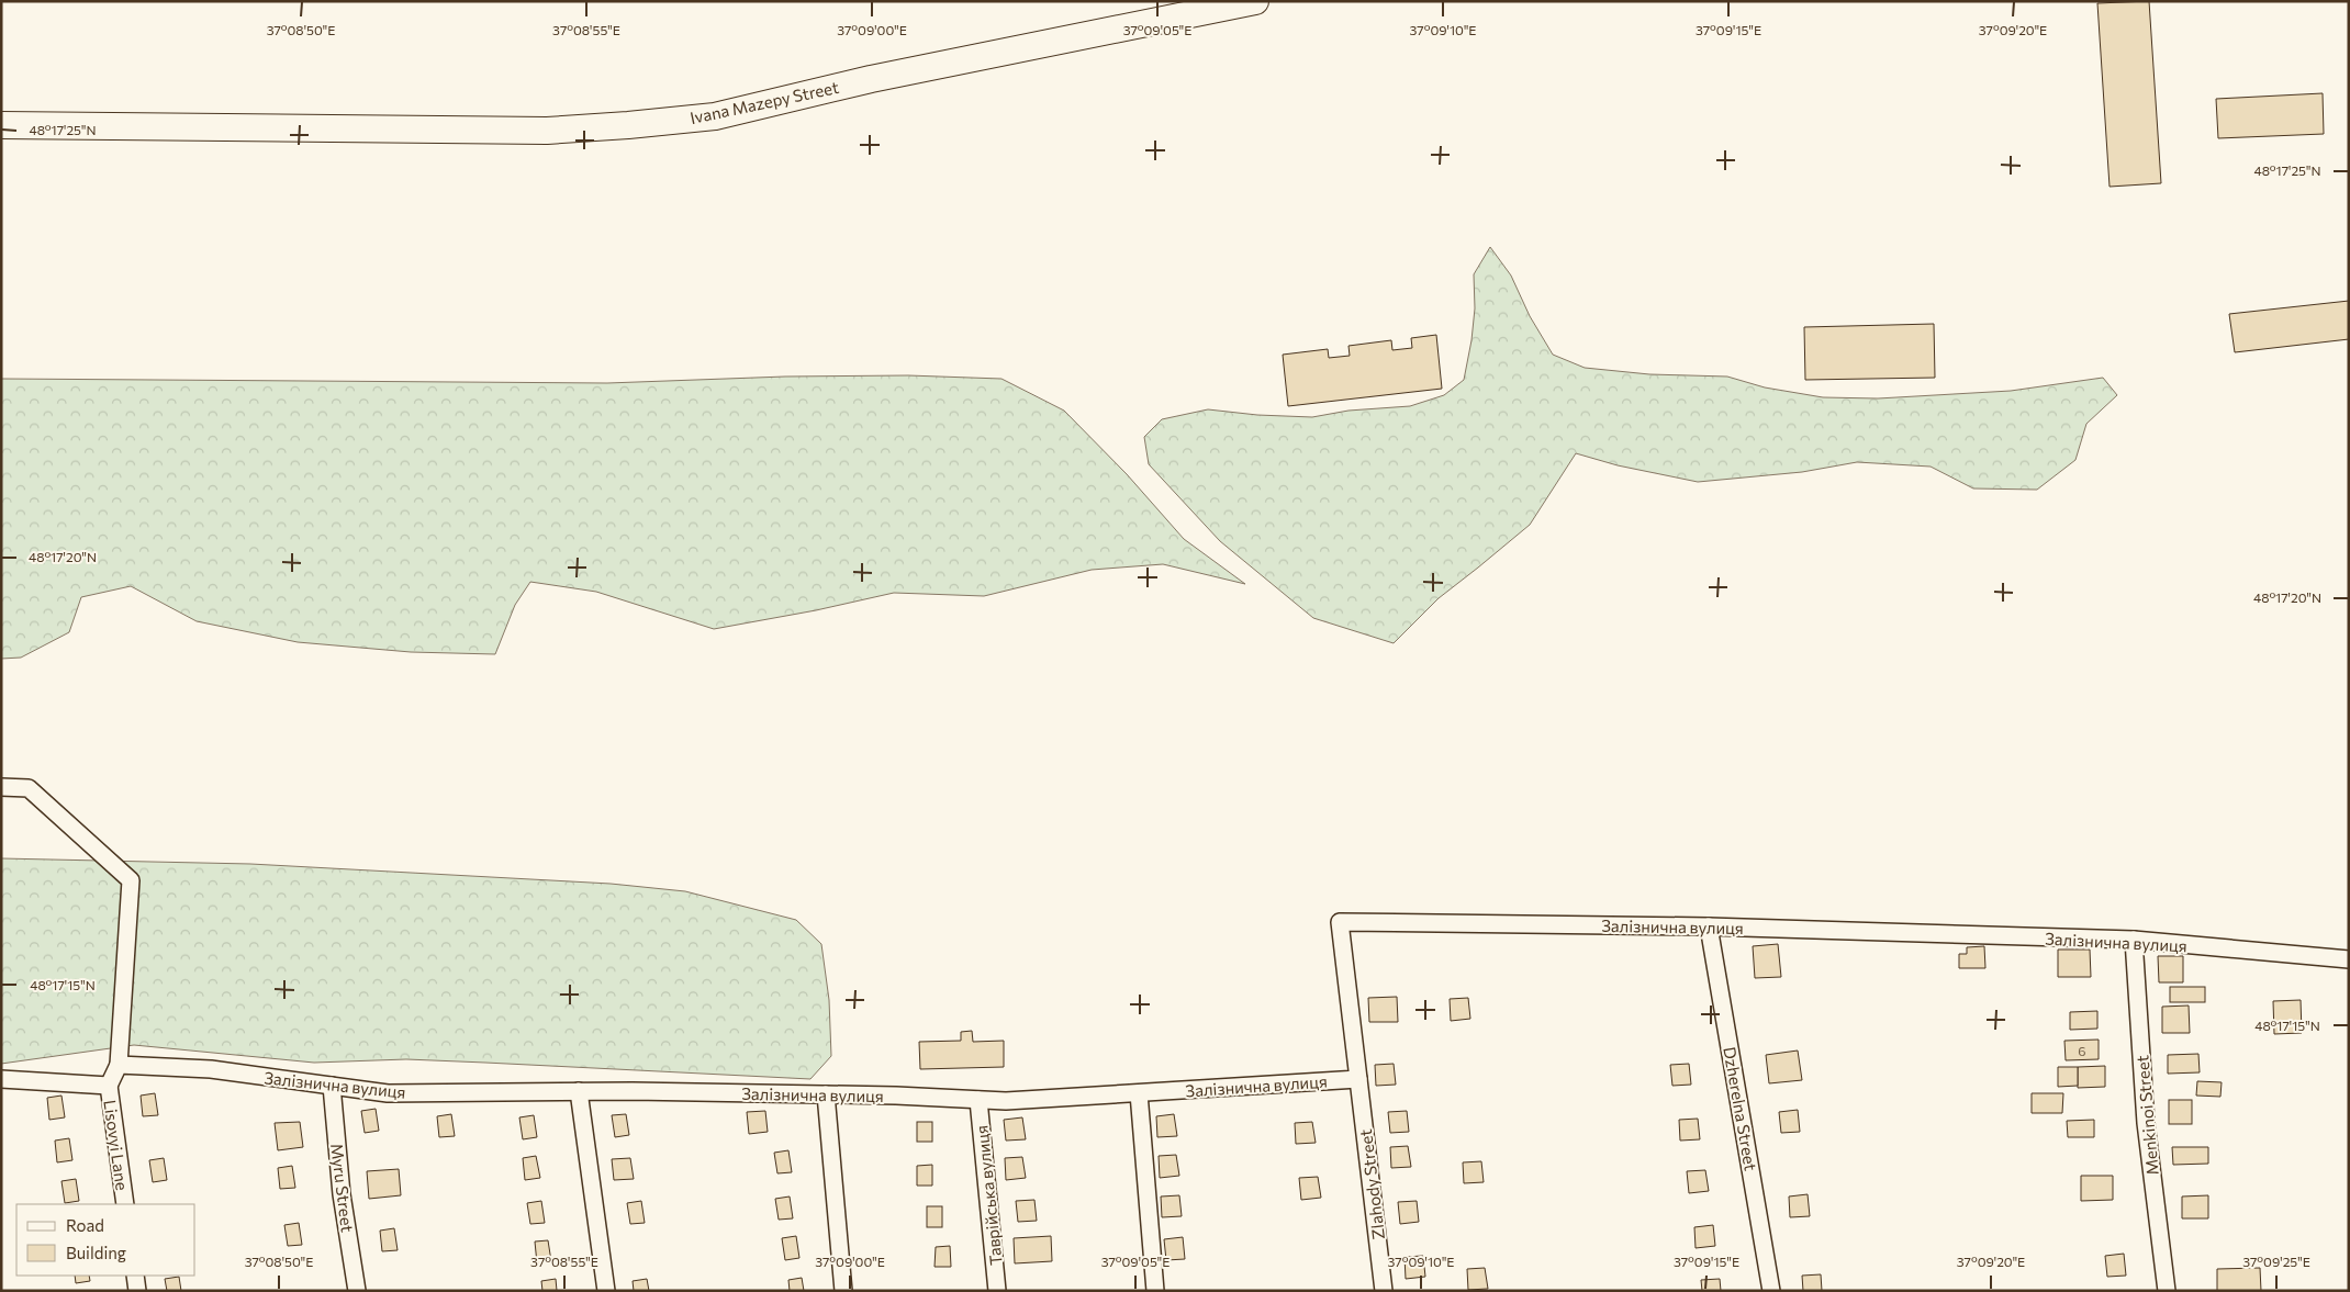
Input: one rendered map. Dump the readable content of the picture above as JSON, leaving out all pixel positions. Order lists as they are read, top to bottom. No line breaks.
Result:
{"streets":{"main road":["Ivana Mazepy Street"],"street":["Залізнична вулиця","Dzherelna Street","Menkinoi Street","Lisovyi Lane","Zlahody Street","Myru Street","Таврійська вулиця"]},"crossings":[["Залізнична вулиця","Dzherelna Street"],["Залізнична вулиця","Menkinoi Street"],["Залізнична вулиця","Zlahody Street"],["Залізнична вулиця","Myru Street"],["Залізнична вулиця","Таврійська вулиця"]],"house_numbers":["6"],"legend":["Road","Building"],"coordinates":["37°08'50\"E","37°08'55\"E","37°09'00\"E","37°09'05\"E","37°09'10\"E","37°09'15\"E","37°09'20\"E","48°17'25\"N","48°17'20\"N","48°17'15\"N","37°09'25\"E"]}
